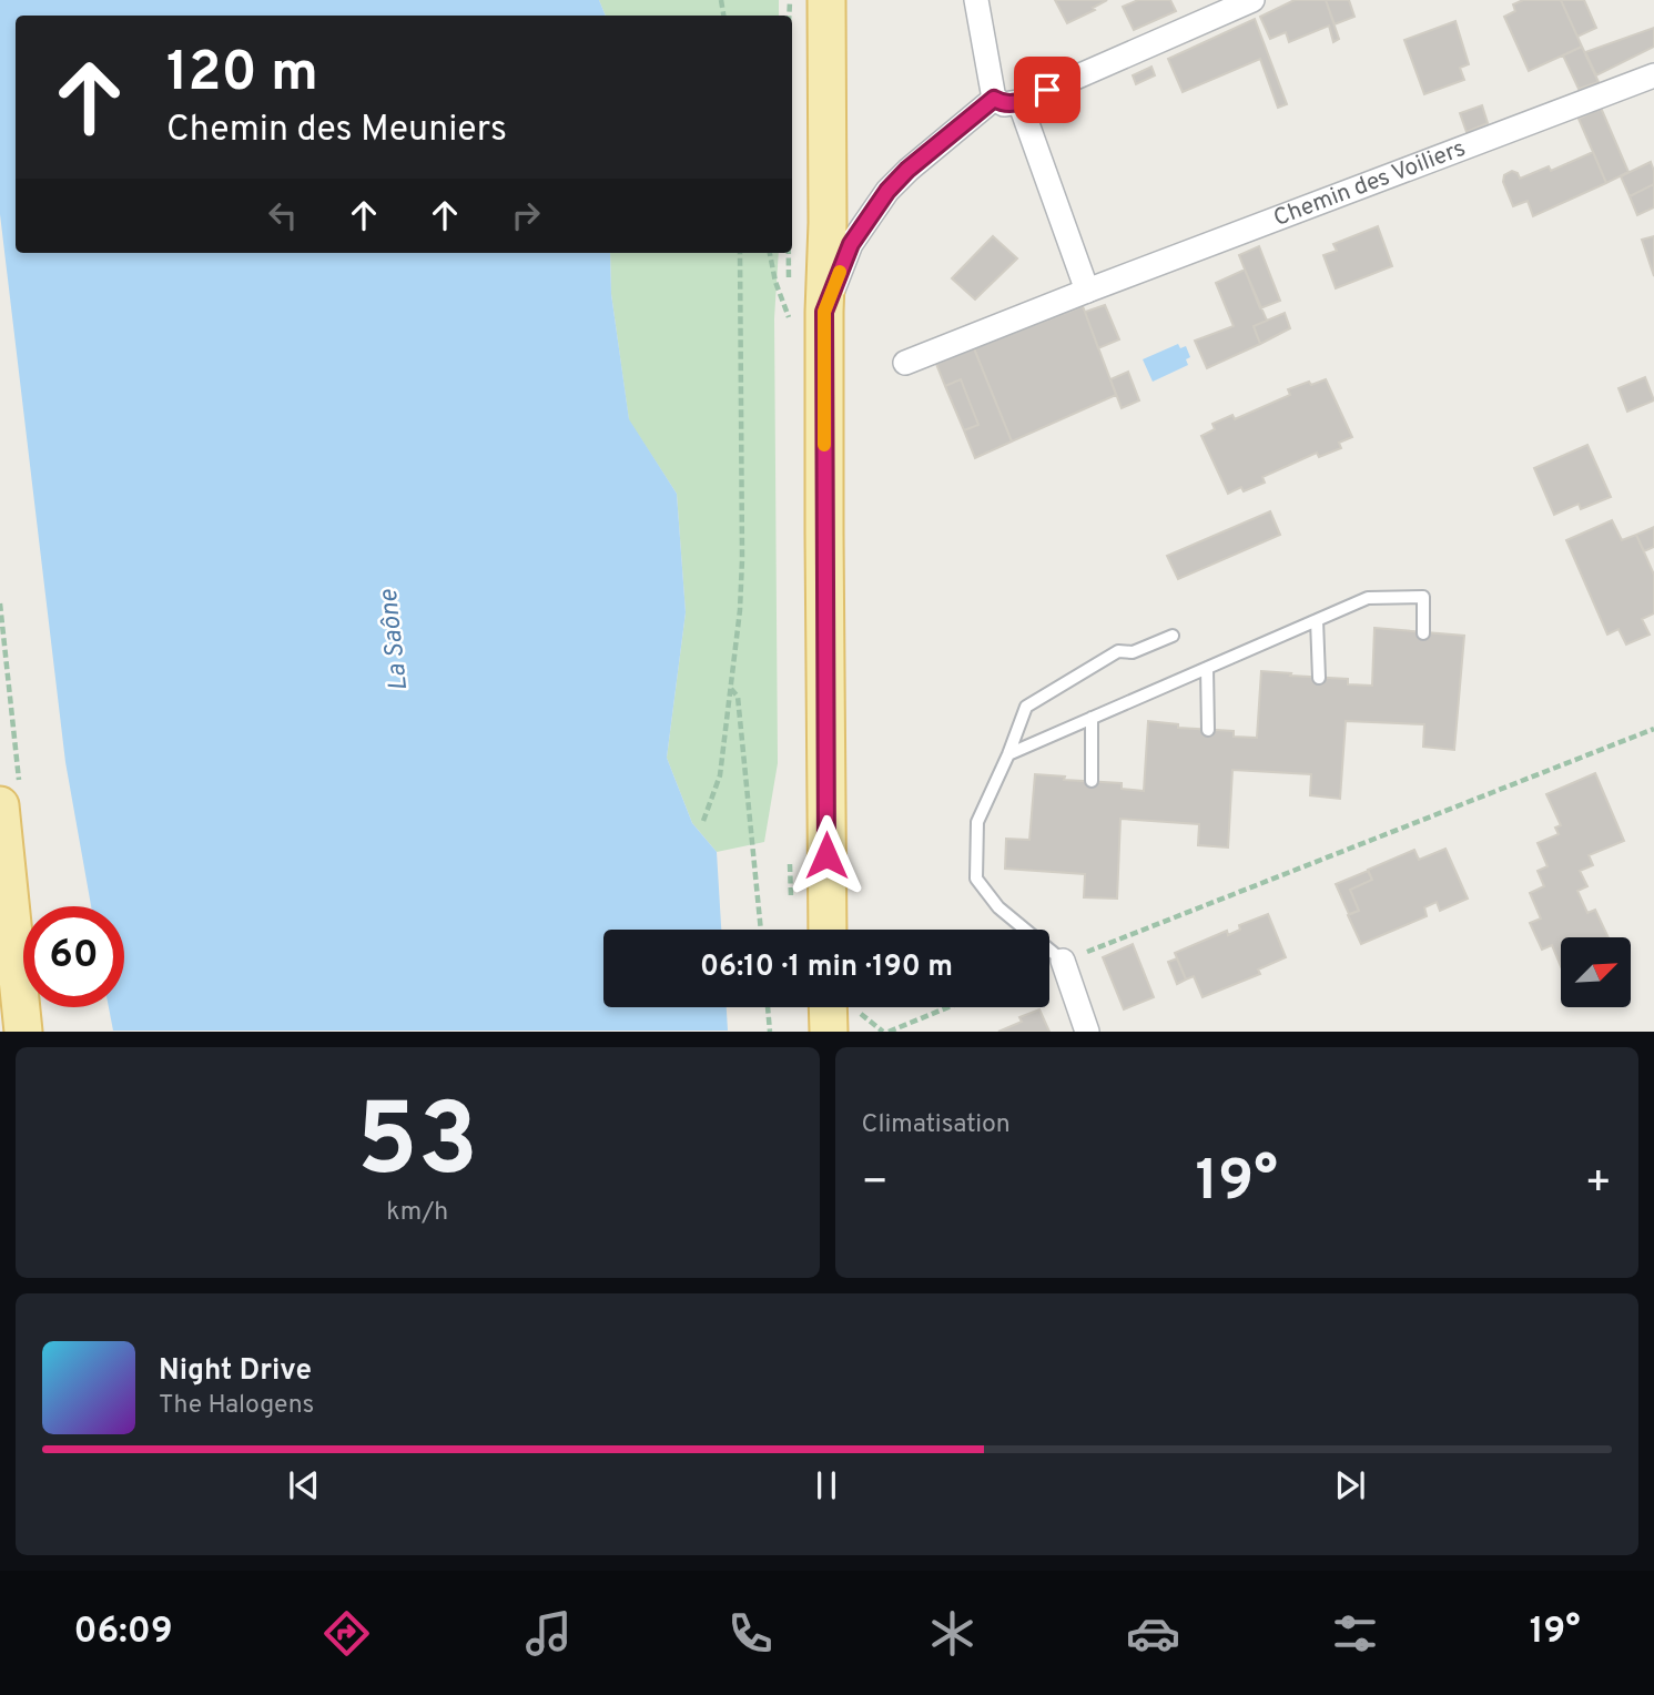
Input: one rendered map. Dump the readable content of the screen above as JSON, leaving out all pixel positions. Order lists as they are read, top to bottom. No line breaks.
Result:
{"streets":{"street":["Chemin des Voiliers"]},"water":["La Saône"],"north":"top right","page":{"turn":["120 m","Chemin des Meuniers"],"limit":"60","trip":"06:10 · 1 min · 190 m","tile":[["53","km/h"],"Climatisation"],"heat":["−","19°","+"],"song":["Night Drive","The Halogens"],"tabs":["06:09","19°"]}}
